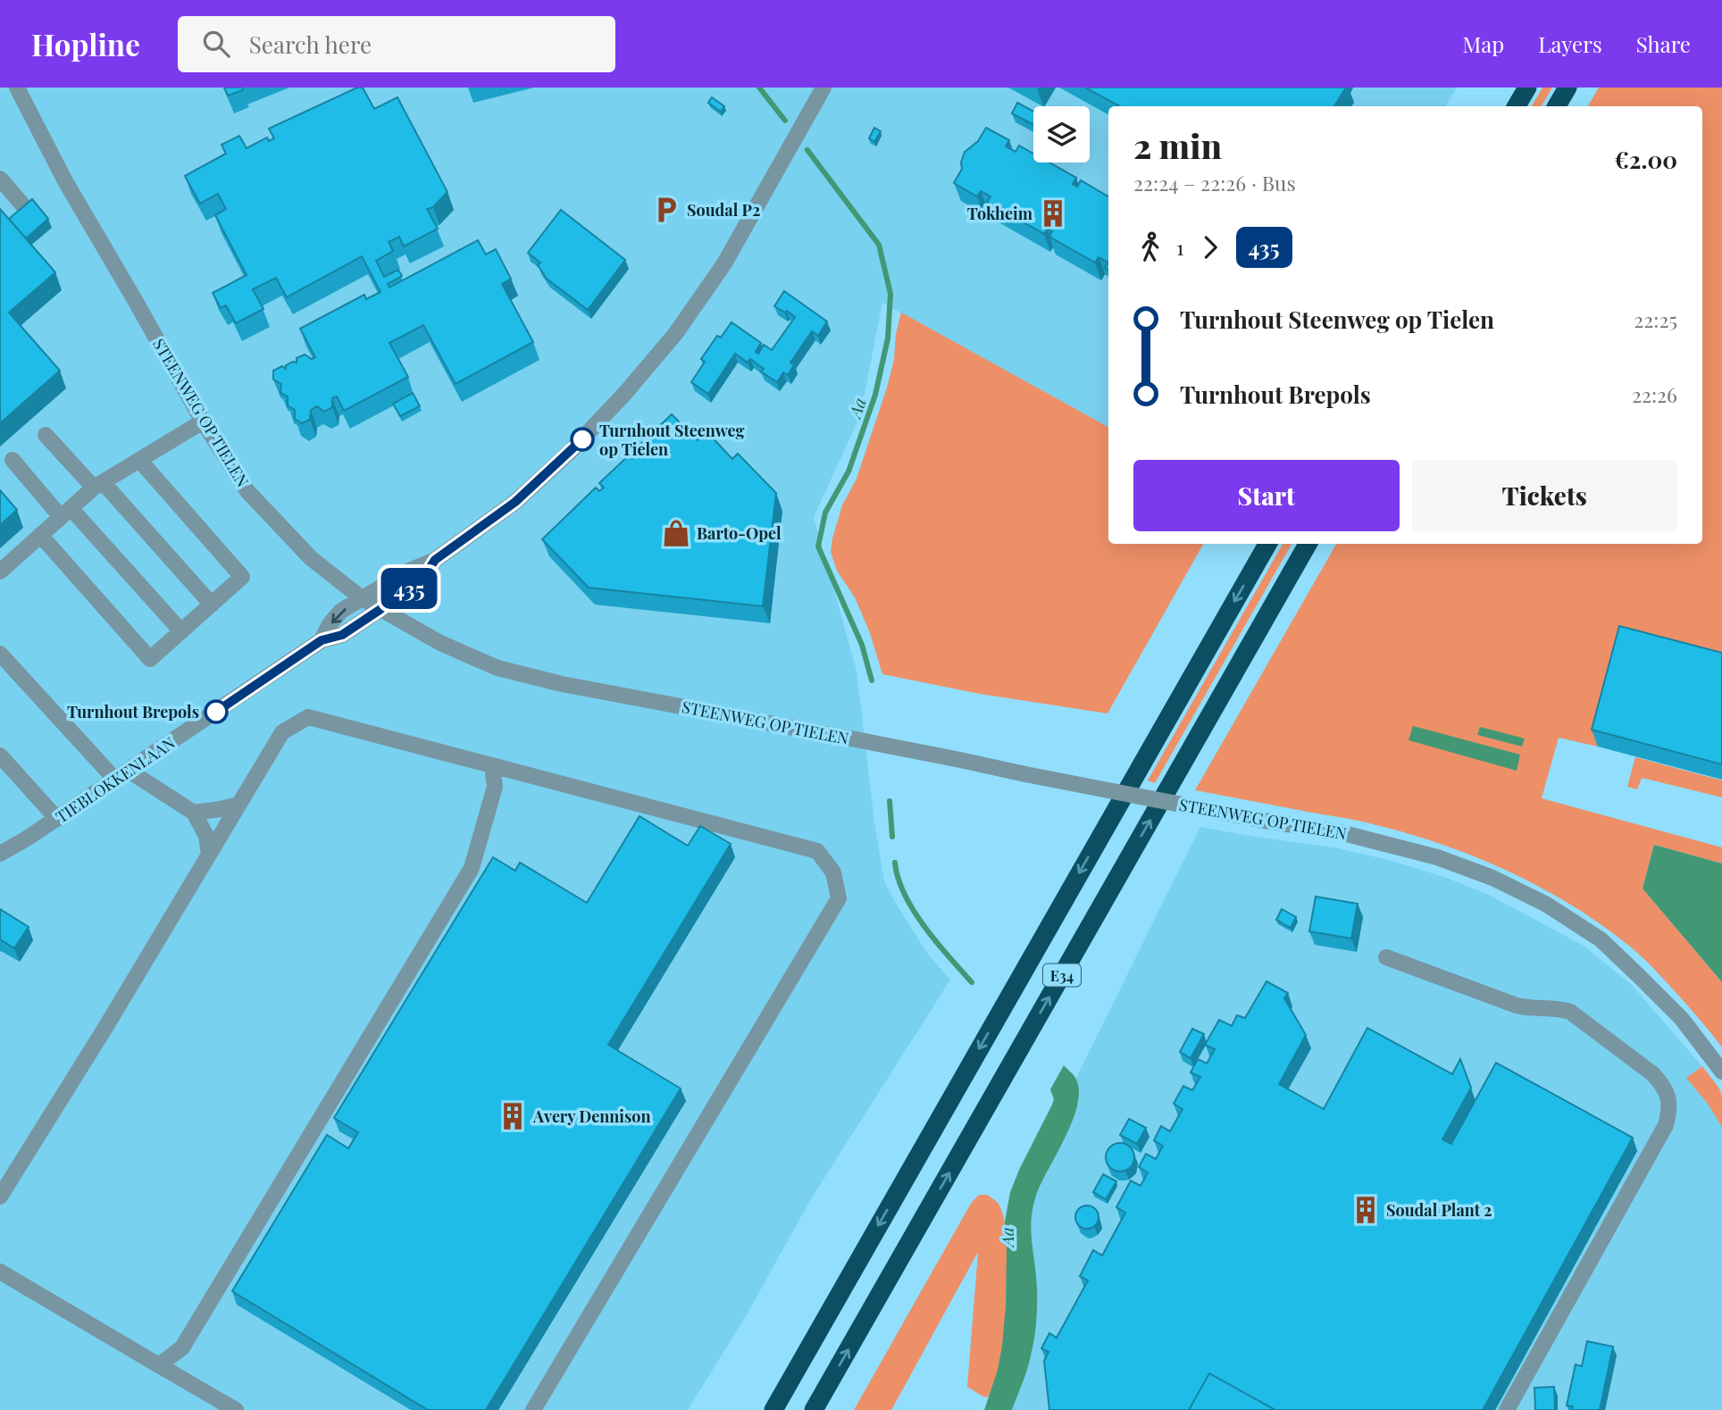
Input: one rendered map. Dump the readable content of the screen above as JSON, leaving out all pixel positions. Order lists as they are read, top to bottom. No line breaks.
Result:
{"streets":{"highway":["E34"],"street":["STEENWEG OP TIELEN","TIEBLOKKENLAAN"]},"crossings":[["STEENWEG OP TIELEN","TIEBLOKKENLAAN"]],"water":["Aa"],"places":{"parking":["Soudal P2"],"building":["Tokheim","Avery Dennison","Soudal Plant 2"],"other":["Turnhout Steenweg op Tielen","Turnhout Brepols"],"shop":["Barto-Opel"]},"lines":["bus line 435"],"page":{"header":"Hopline","search":"Search here","nav":["Map","Layers","Share"],"on_map":"435","heading":["2 min","22:24 – 22:26 · Bus","€2.00"],"legs":["1","435"],"list":[{"name":"Turnhout Steenweg op Tielen","value":"22:25"},{"name":"Turnhout Brepols","value":"22:26"}],"buttons":["Start","Tickets"]}}
